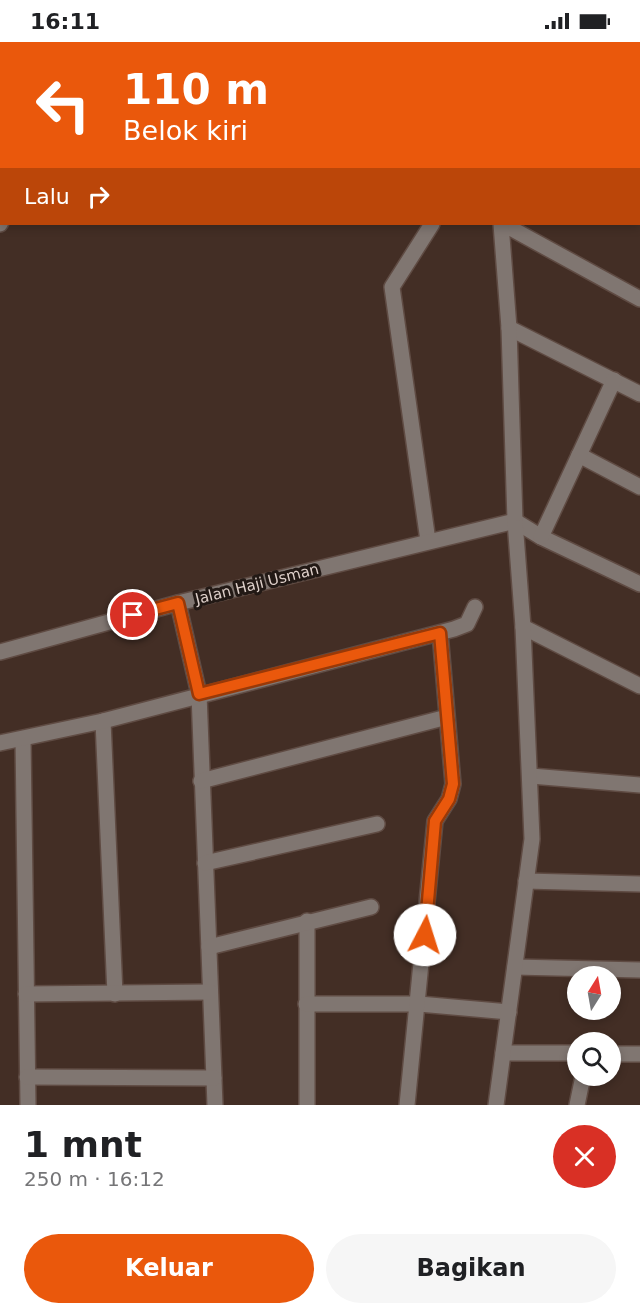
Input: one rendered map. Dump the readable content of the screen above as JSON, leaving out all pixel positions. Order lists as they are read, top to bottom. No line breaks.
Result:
{"streets":{"street":["Jalan Haji Usman"]},"north":"top","page":{"status":"16:11","turn":["110 m","Belok kiri"],"then":"Lalu","heading":["1 mnt","250 m · 16:12"],"buttons":["Keluar","Bagikan"]}}
